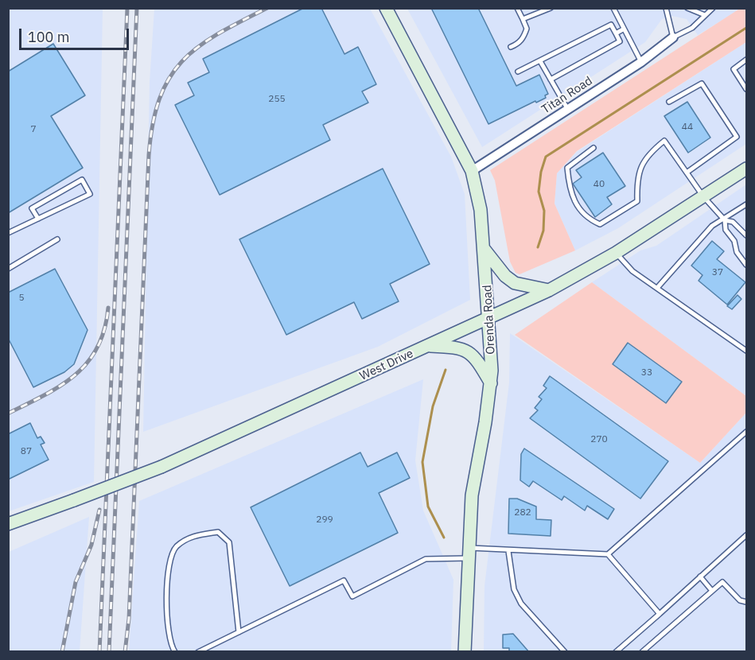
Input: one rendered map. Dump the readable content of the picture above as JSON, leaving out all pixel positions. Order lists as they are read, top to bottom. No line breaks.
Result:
{"streets":{"street":["Titan Road","Orenda Road","West Drive"]},"crossings":[["Titan Road","Orenda Road"],["Orenda Road","West Drive"]],"house_numbers":["255","44","7","40","37","5","33","270","87","282","299"],"scale_bar":"100 m"}
